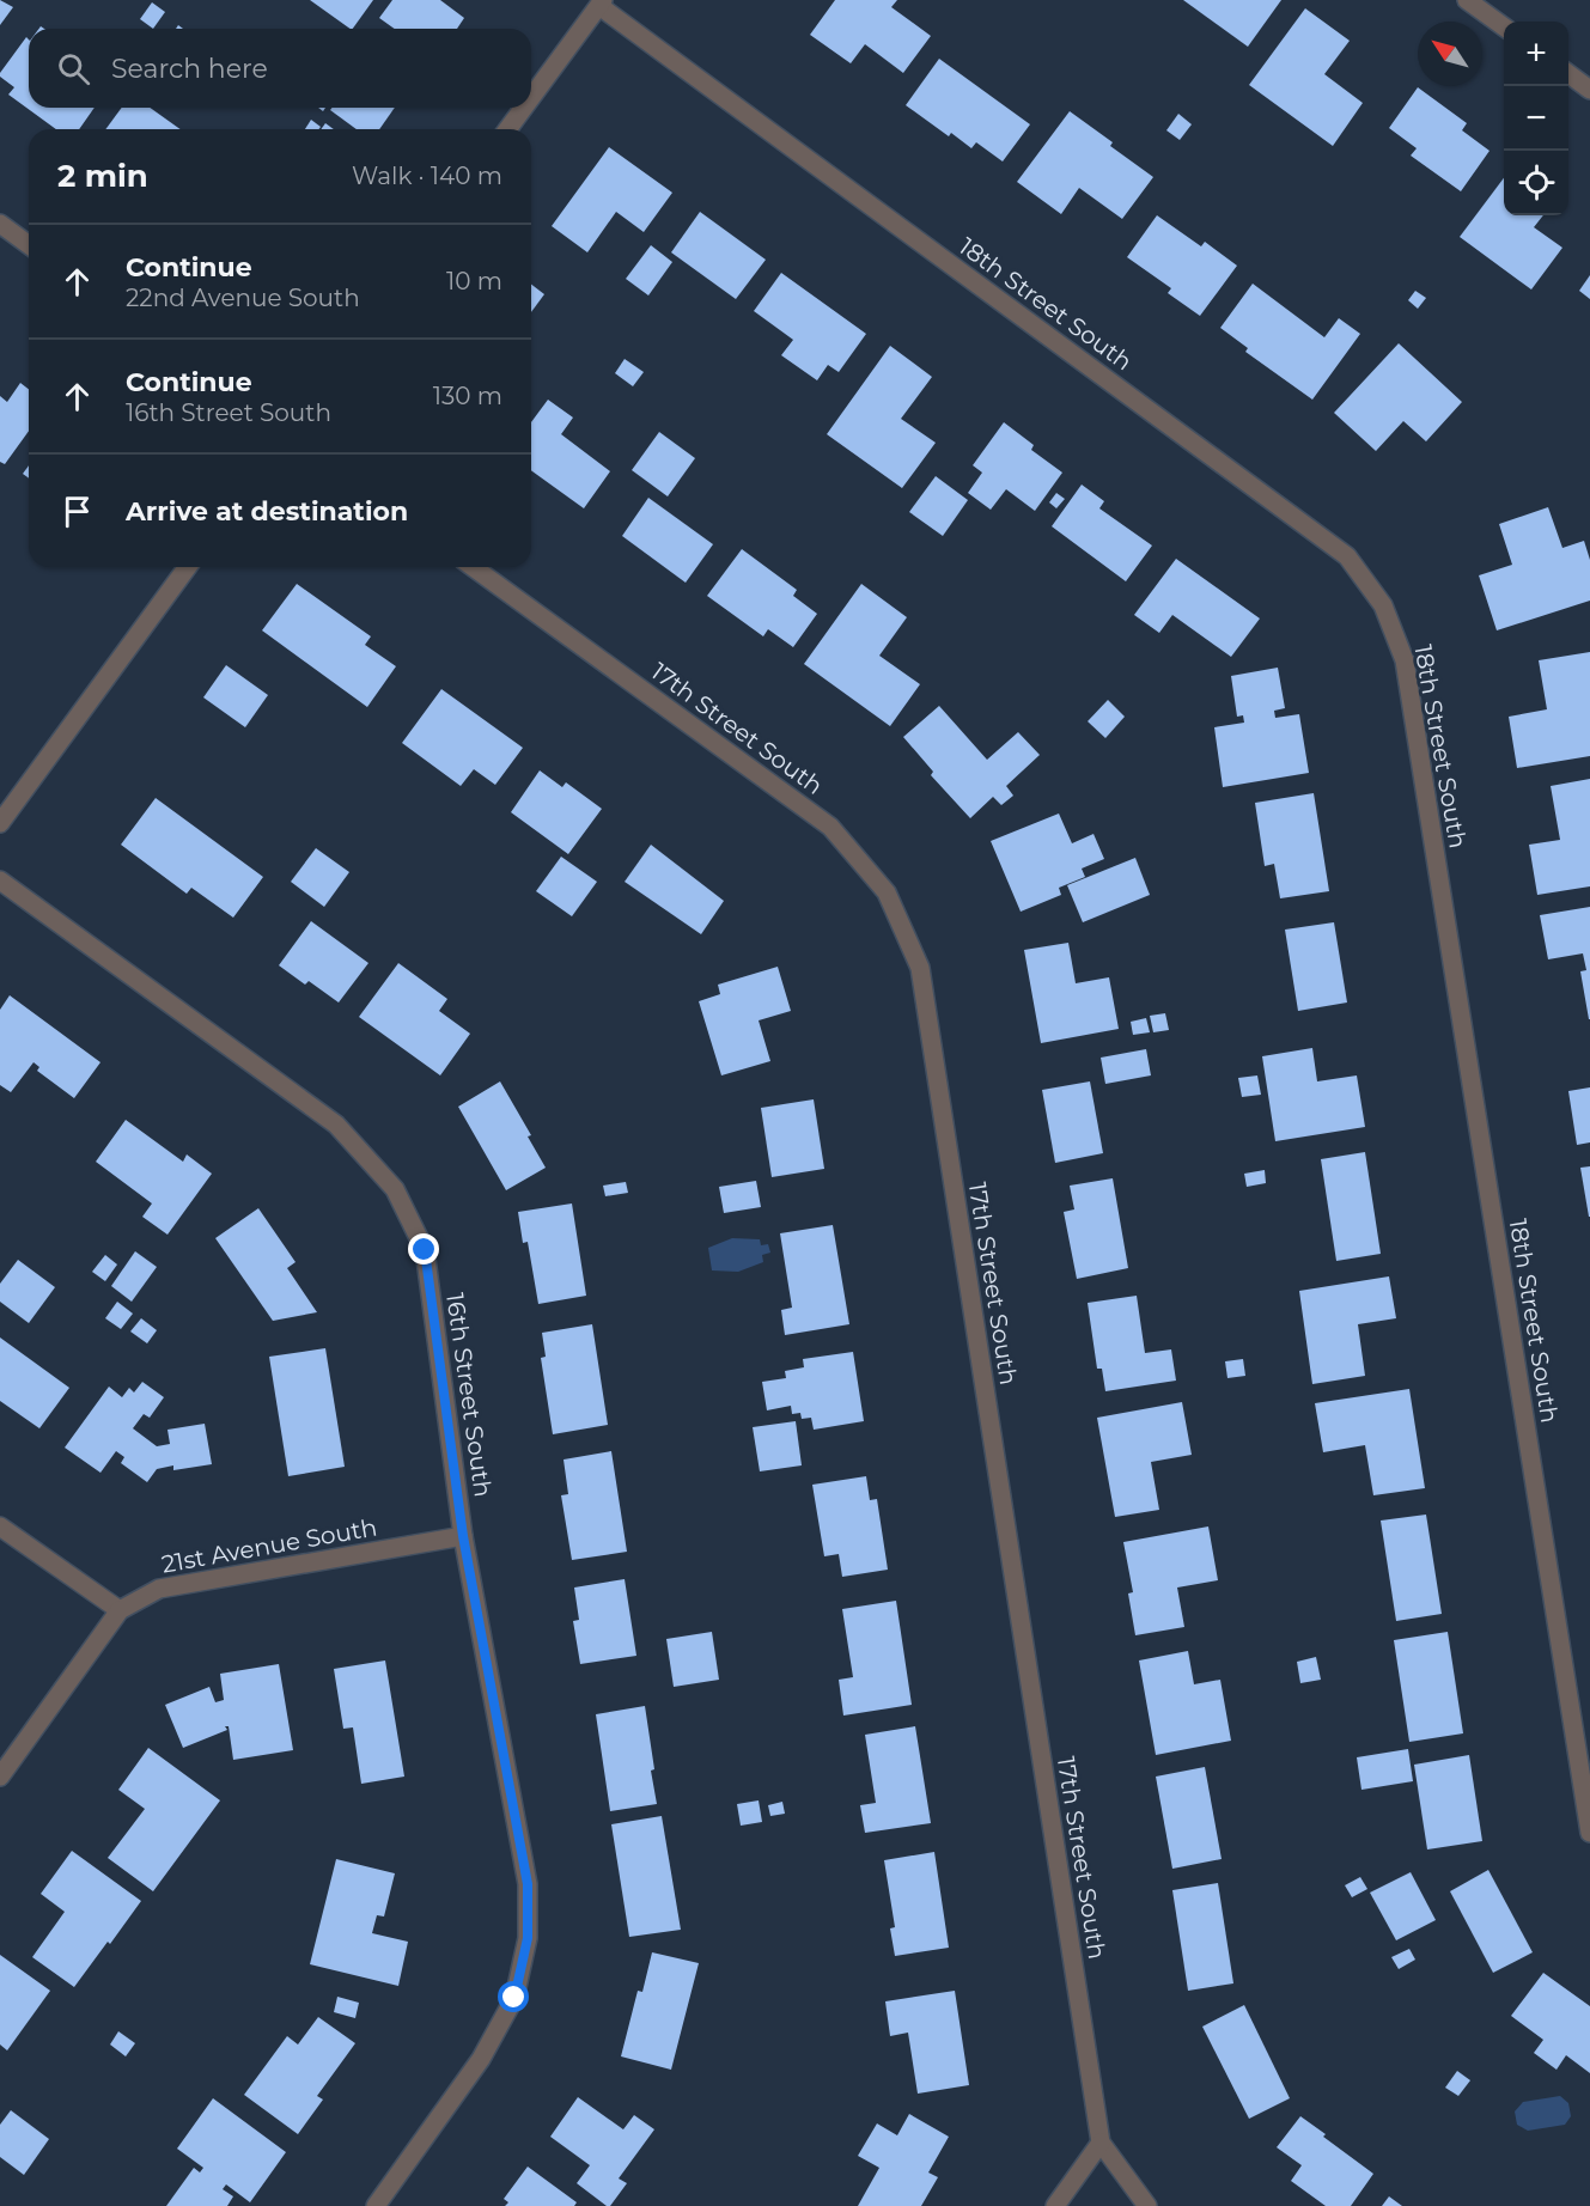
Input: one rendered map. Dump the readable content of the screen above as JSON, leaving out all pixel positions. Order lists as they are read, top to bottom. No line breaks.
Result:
{"streets":{"street":["18th Street South","17th Street South","16th Street South","21st Avenue South"]},"crossings":[["16th Street South","21st Avenue South"]],"north":"top left","page":{"map_buttons":["+","−"],"search":"Search here","heading":["2 min","Walk · 140 m"],"list":[["Continue","22nd Avenue South","10 m"],["Continue","16th Street South","130 m"],"Arrive at destination"]}}
